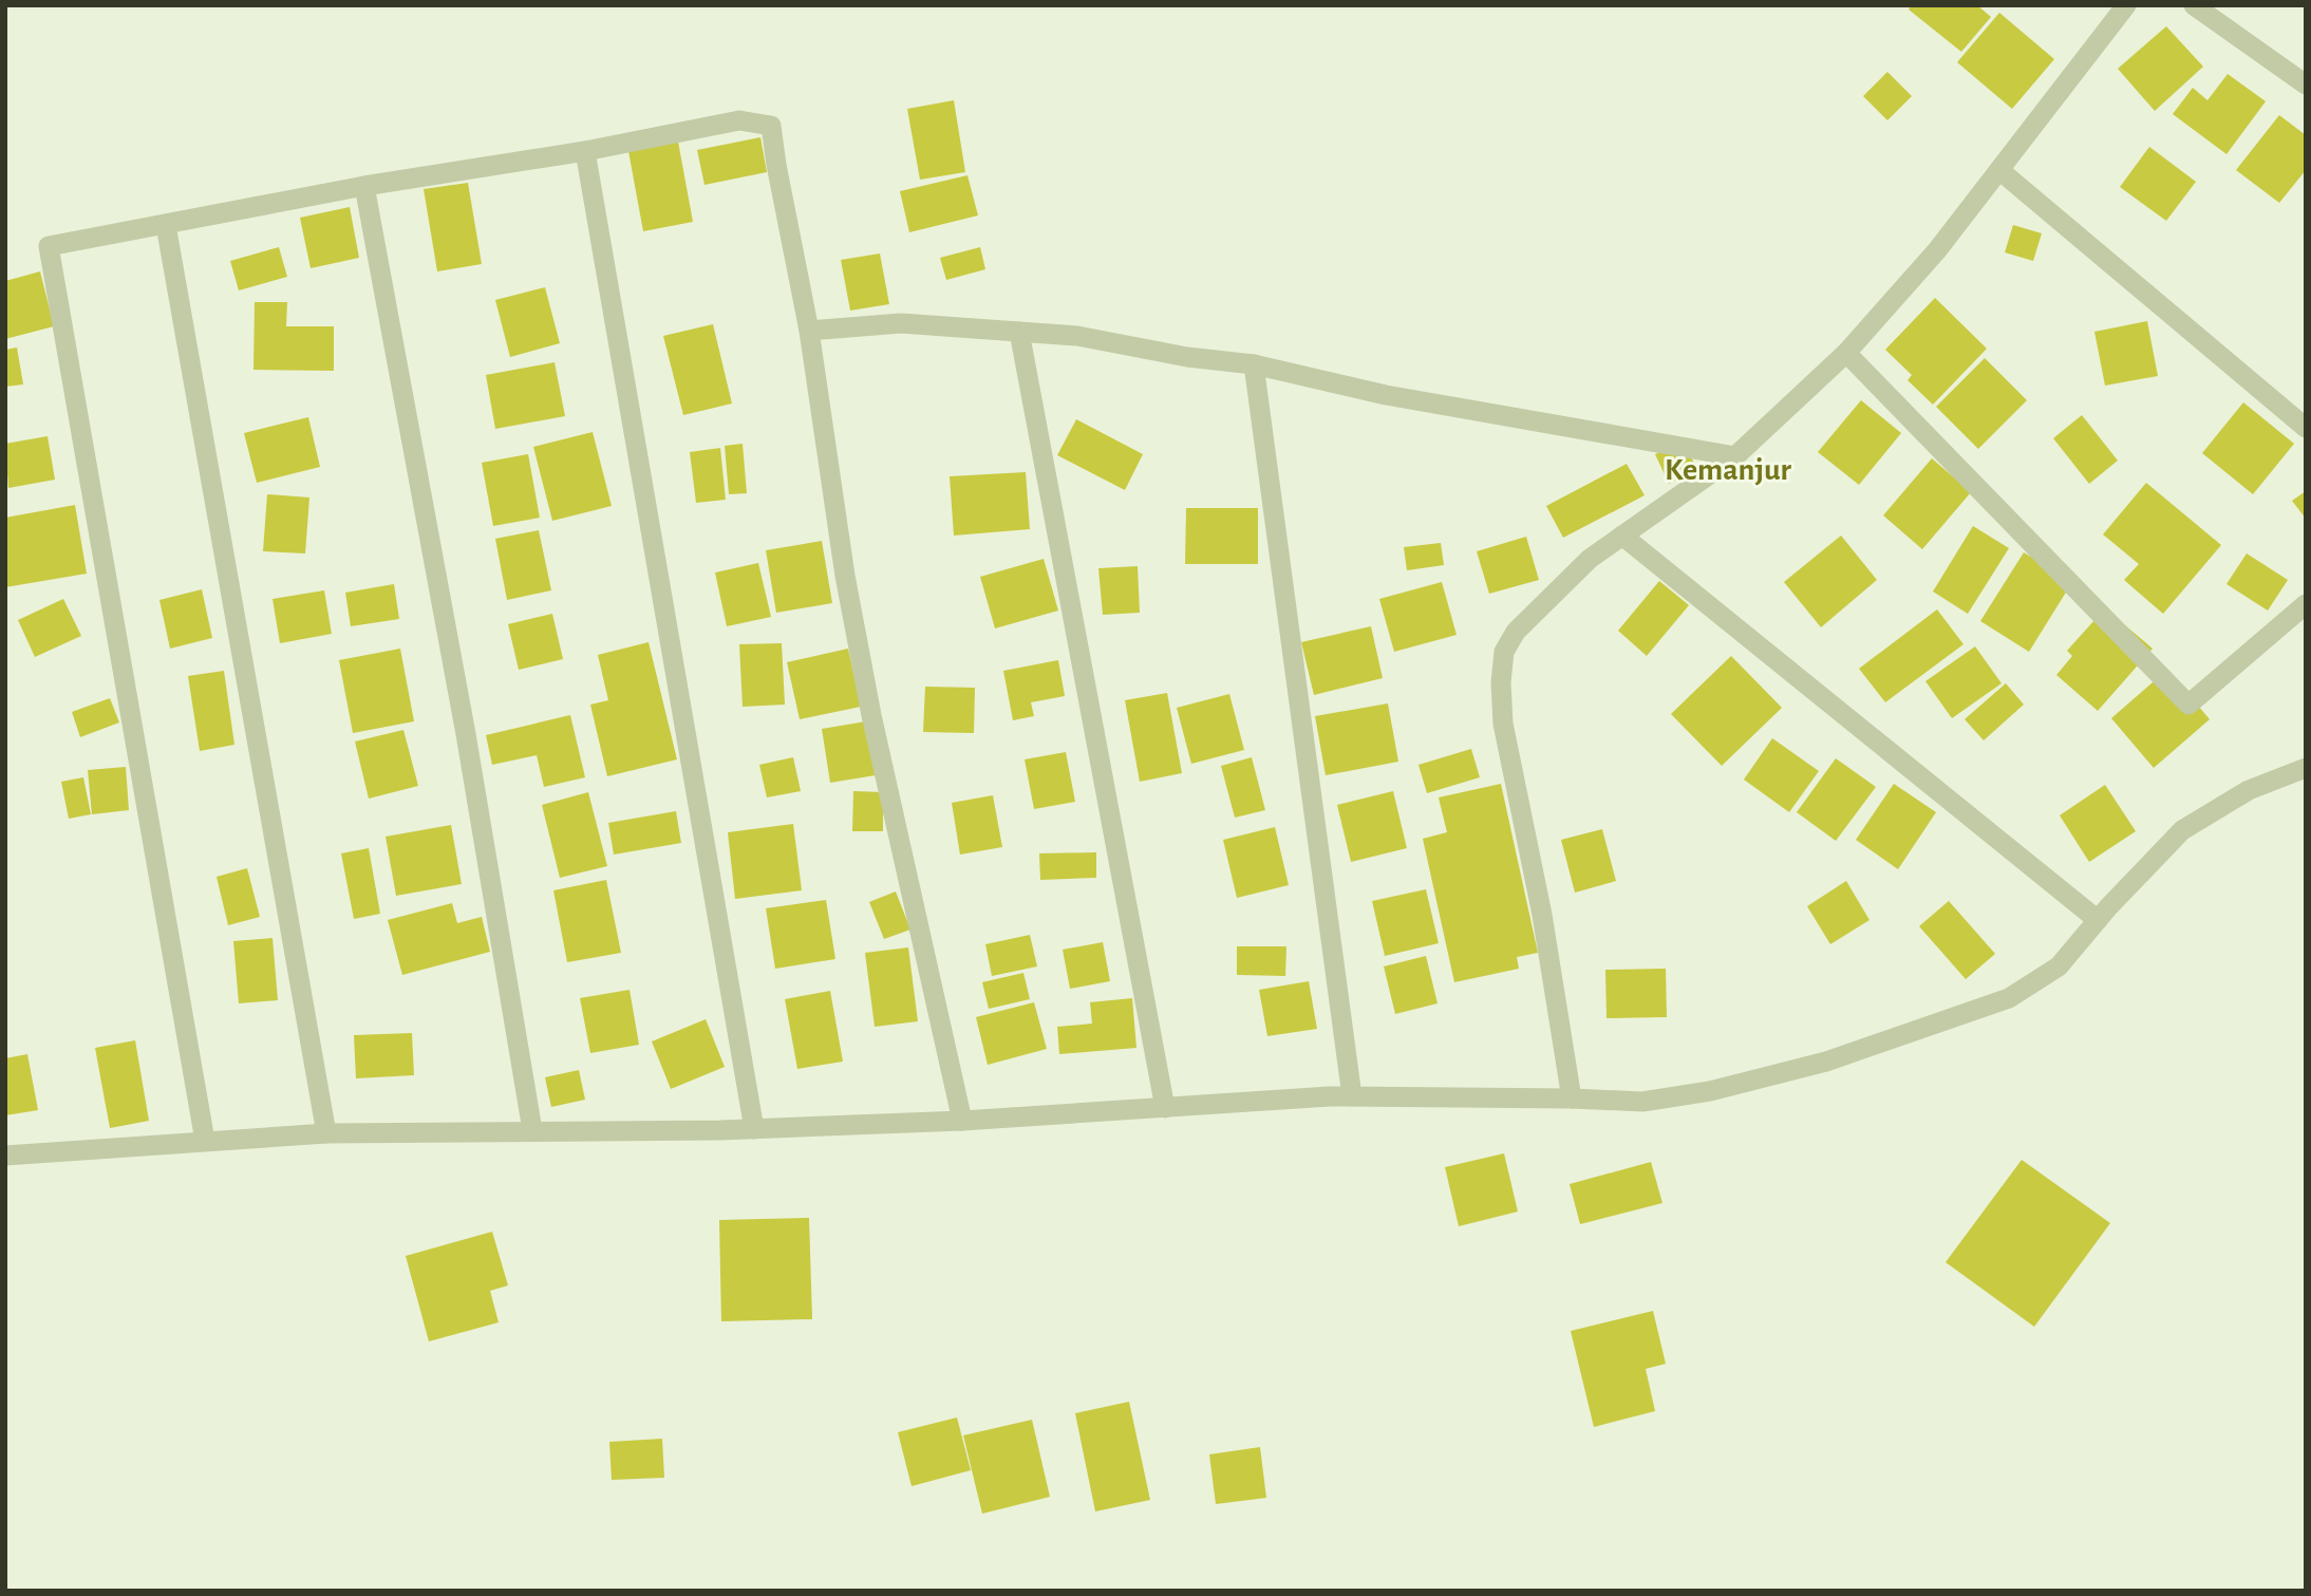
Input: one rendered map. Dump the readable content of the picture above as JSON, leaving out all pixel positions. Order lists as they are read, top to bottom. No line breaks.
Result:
{"districts":["Kemanjur"]}
